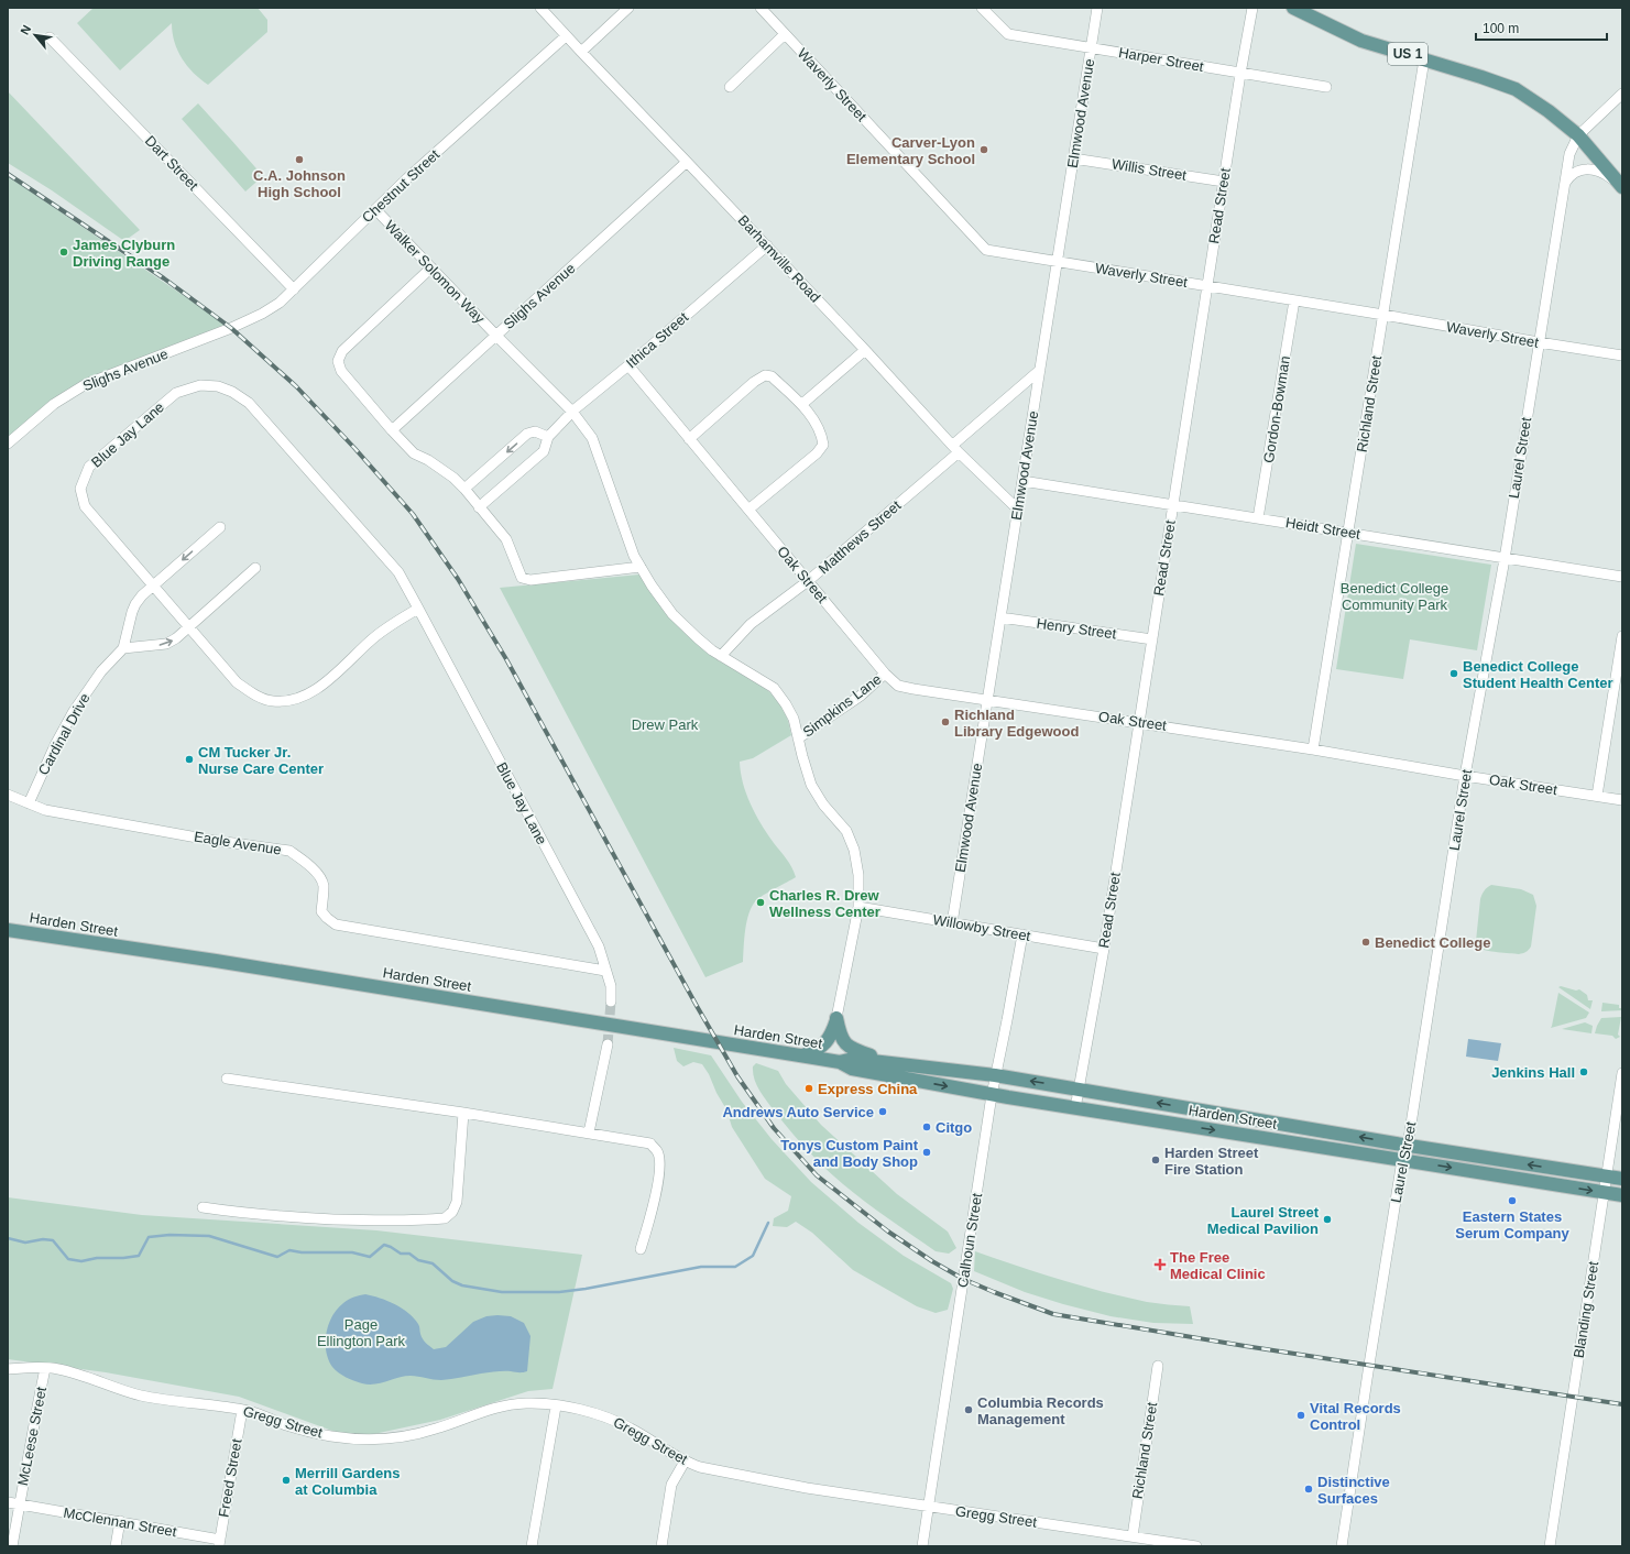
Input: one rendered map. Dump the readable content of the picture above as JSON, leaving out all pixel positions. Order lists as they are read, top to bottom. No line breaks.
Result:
{"streets":{"main road":["US 1","Harden Street"],"street":["Harper Street","Waverly Street","Elmwood Avenue","Dart Street","Willis Street","Chestnut Street","Read Street","Barhamville Road","Walker Solomon Way","Slighs Avenue","Ithica Street","Richland Street","Gordon-Bowman","Blue Jay Lane","Laurel Street","Heidt Street","Matthews Street","Oak Street","Henry Street","Simpkins Lane","Cardinal Drive","Eagle Avenue","Willowby Street","Calhoun Street","Blanding Street","Gregg Street","McLeese Street","Freed Street","McClennan Street"]},"crossings":[["US 1","Richland Street"],["US 1","Laurel Street"],["Harper Street","Elmwood Avenue"],["Harper Street","Read Street"],["Waverly Street","Elmwood Avenue"],["Waverly Street","Read Street"],["Waverly Street","Richland Street"],["Waverly Street","Gordon-Bowman"],["Waverly Street","Laurel Street"],["Elmwood Avenue","Willis Street"],["Elmwood Avenue","Barhamville Road"],["Elmwood Avenue","Heidt Street"],["Elmwood Avenue","Matthews Street"],["Elmwood Avenue","Oak Street"],["Elmwood Avenue","Henry Street"],["Elmwood Avenue","Willowby Street"],["Dart Street","Chestnut Street"],["Willis Street","Read Street"],["Chestnut Street","Barhamville Road"],["Chestnut Street","Walker Solomon Way"],["Chestnut Street","Slighs Avenue"],["Read Street","Heidt Street"],["Read Street","Oak Street"],["Read Street","Henry Street"],["Read Street","Harden Street"],["Read Street","Willowby Street"],["Barhamville Road","Slighs Avenue"],["Barhamville Road","Ithica Street"],["Barhamville Road","Matthews Street"],["Walker Solomon Way","Slighs Avenue"],["Walker Solomon Way","Ithica Street"],["Walker Solomon Way","Matthews Street"],["Walker Solomon Way","Simpkins Lane"],["Walker Solomon Way","Willowby Street"],["Ithica Street","Oak Street"],["Richland Street","Heidt Street"],["Richland Street","Oak Street"],["Richland Street","Gregg Street"],["Gordon-Bowman","Heidt Street"],["Blue Jay Lane","Cardinal Drive"],["Blue Jay Lane","Eagle Avenue"],["Laurel Street","Heidt Street"],["Laurel Street","Oak Street"],["Laurel Street","Harden Street"],["Matthews Street","Oak Street"],["Oak Street","Simpkins Lane"],["Cardinal Drive","Eagle Avenue"],["Harden Street","Calhoun Street"],["Harden Street","Blanding Street"],["Willowby Street","Calhoun Street"],["Calhoun Street","Gregg Street"],["Gregg Street","McLeese Street"],["Gregg Street","Freed Street"],["McLeese Street","McClennan Street"],["Freed Street","McClennan Street"]],"parks":["Benedict College Community Park","Drew Park","Page Ellington Park"],"places":{"other":["Carver-Lyon Elementary School","C.A. Johnson High School","James Clyburn Driving Range","Benedict College Student Health Center","Richland Library Edgewood","CM Tucker Jr. Nurse Care Center","Charles R. Drew Wellness Center","Benedict College","Jenkins Hall","Express China","Andrews Auto Service","Citgo","Tonys Custom Paint and Body Shop","Harden Street Fire Station","Eastern States Serum Company","Laurel Street Medical Pavilion","Columbia Records Management","Vital Records Control","Merrill Gardens at Columbia","Distinctive Surfaces"],"health":["The Free Medical Clinic"]},"scale_bar":"100 m","north":"top left"}
